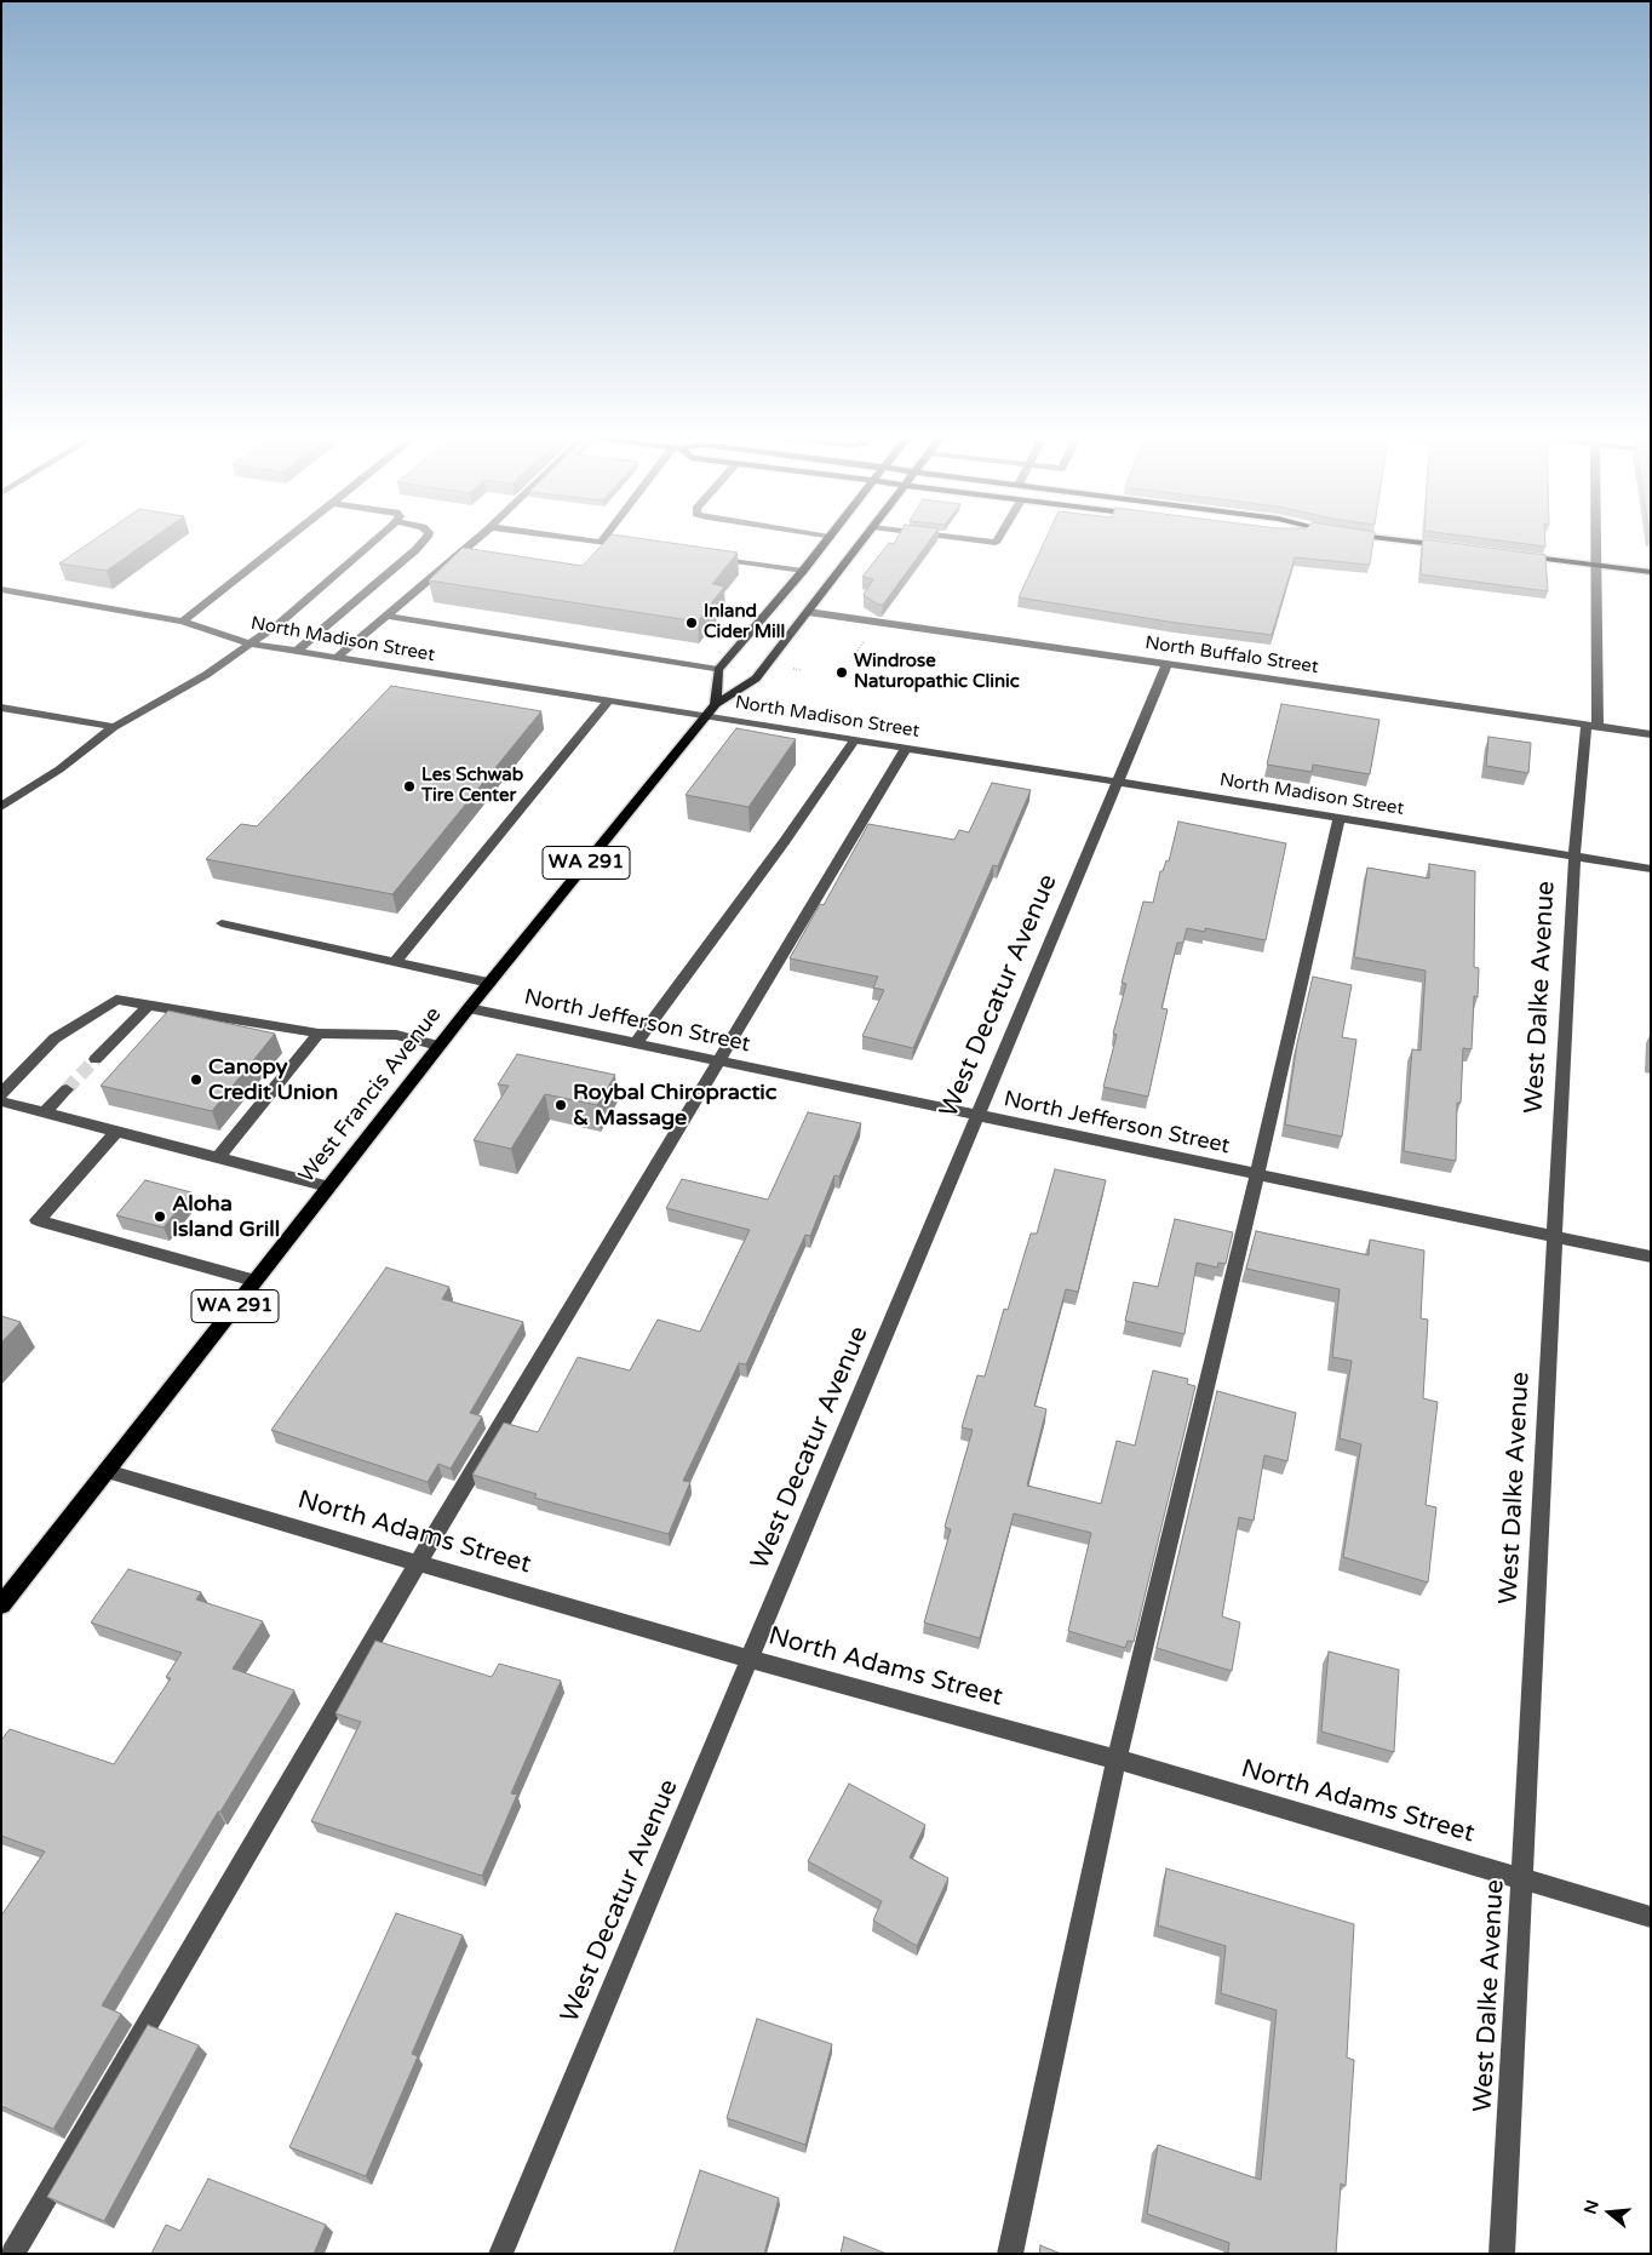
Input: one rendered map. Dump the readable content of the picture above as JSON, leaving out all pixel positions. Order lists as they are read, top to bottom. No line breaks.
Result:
{"streets":{"main road":["WA 291","West Francis Avenue"],"street":["North Madison Street","North Buffalo Street","West Decatur Avenue","West Dalke Avenue","North Jefferson Street","North Adams Street"]},"crossings":[["North Madison Street","West Decatur Avenue"],["North Madison Street","West Dalke Avenue"],["North Madison Street","West Francis Avenue"],["North Buffalo Street","West Decatur Avenue"],["North Buffalo Street","West Dalke Avenue"],["North Buffalo Street","West Francis Avenue"],["West Decatur Avenue","North Jefferson Street"],["West Decatur Avenue","North Adams Street"],["West Dalke Avenue","North Jefferson Street"],["West Dalke Avenue","North Adams Street"],["North Jefferson Street","West Francis Avenue"],["West Francis Avenue","North Adams Street"]],"places":["Inland Cider Mill","Windrose Naturopathic Clinic","Les Schwab Tire Center","Canopy Credit Union","Roybal Chiropractic & Massage","Aloha Island Grill"],"north":"left"}
